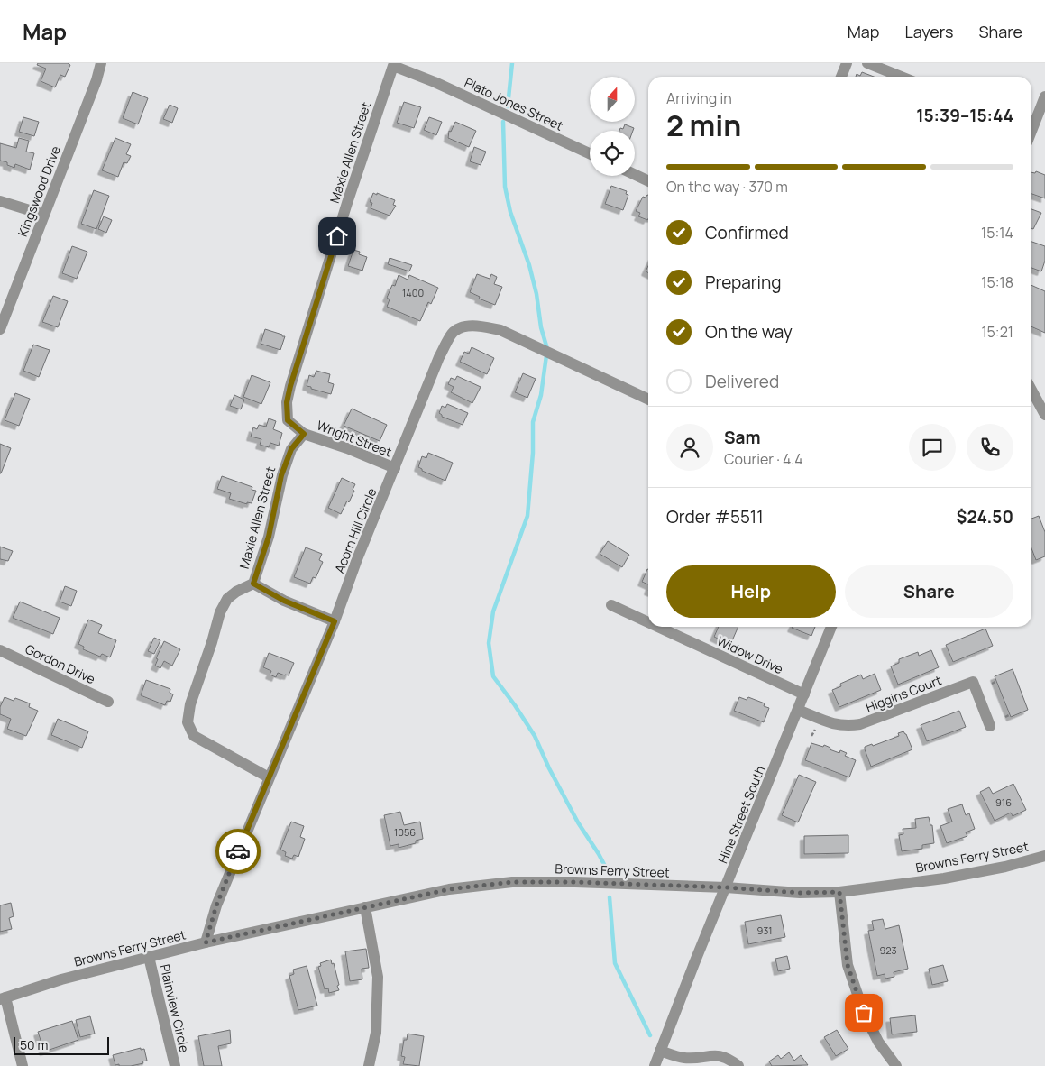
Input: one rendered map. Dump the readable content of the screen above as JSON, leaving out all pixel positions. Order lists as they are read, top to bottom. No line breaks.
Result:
{"streets":{"street":["Plato Jones Street","Maxie Allen Street","Kingswood Drive","Wright Street","Acorn Hill Circle","Widow Drive","Gordon Drive","Higgins Court","Hine Street South","Browns Ferry Street","Plainview Circle"]},"crossings":[["Plato Jones Street","Maxie Allen Street"],["Maxie Allen Street","Wright Street"],["Maxie Allen Street","Acorn Hill Circle"],["Wright Street","Acorn Hill Circle"],["Acorn Hill Circle","Browns Ferry Street"],["Widow Drive","Hine Street South"],["Higgins Court","Hine Street South"],["Hine Street South","Browns Ferry Street"],["Browns Ferry Street","Plainview Circle"]],"house_numbers":["1400","916","1056","931","923"],"scale_bar":"50 m","north":"top","page":{"header":"Map","nav":["Map","Layers","Share"],"heading":["2 min","Arriving in","15:39–15:44"],"panel":["Sam","Courier · 4.4","Order #5511","$24.50"],"bar":"On the way · 370 m","list":[["Confirmed","15:14"],["Preparing","15:18"],["On the way","15:21"],"Delivered"],"buttons":["Help","Share"],"scale":"50 m"}}
